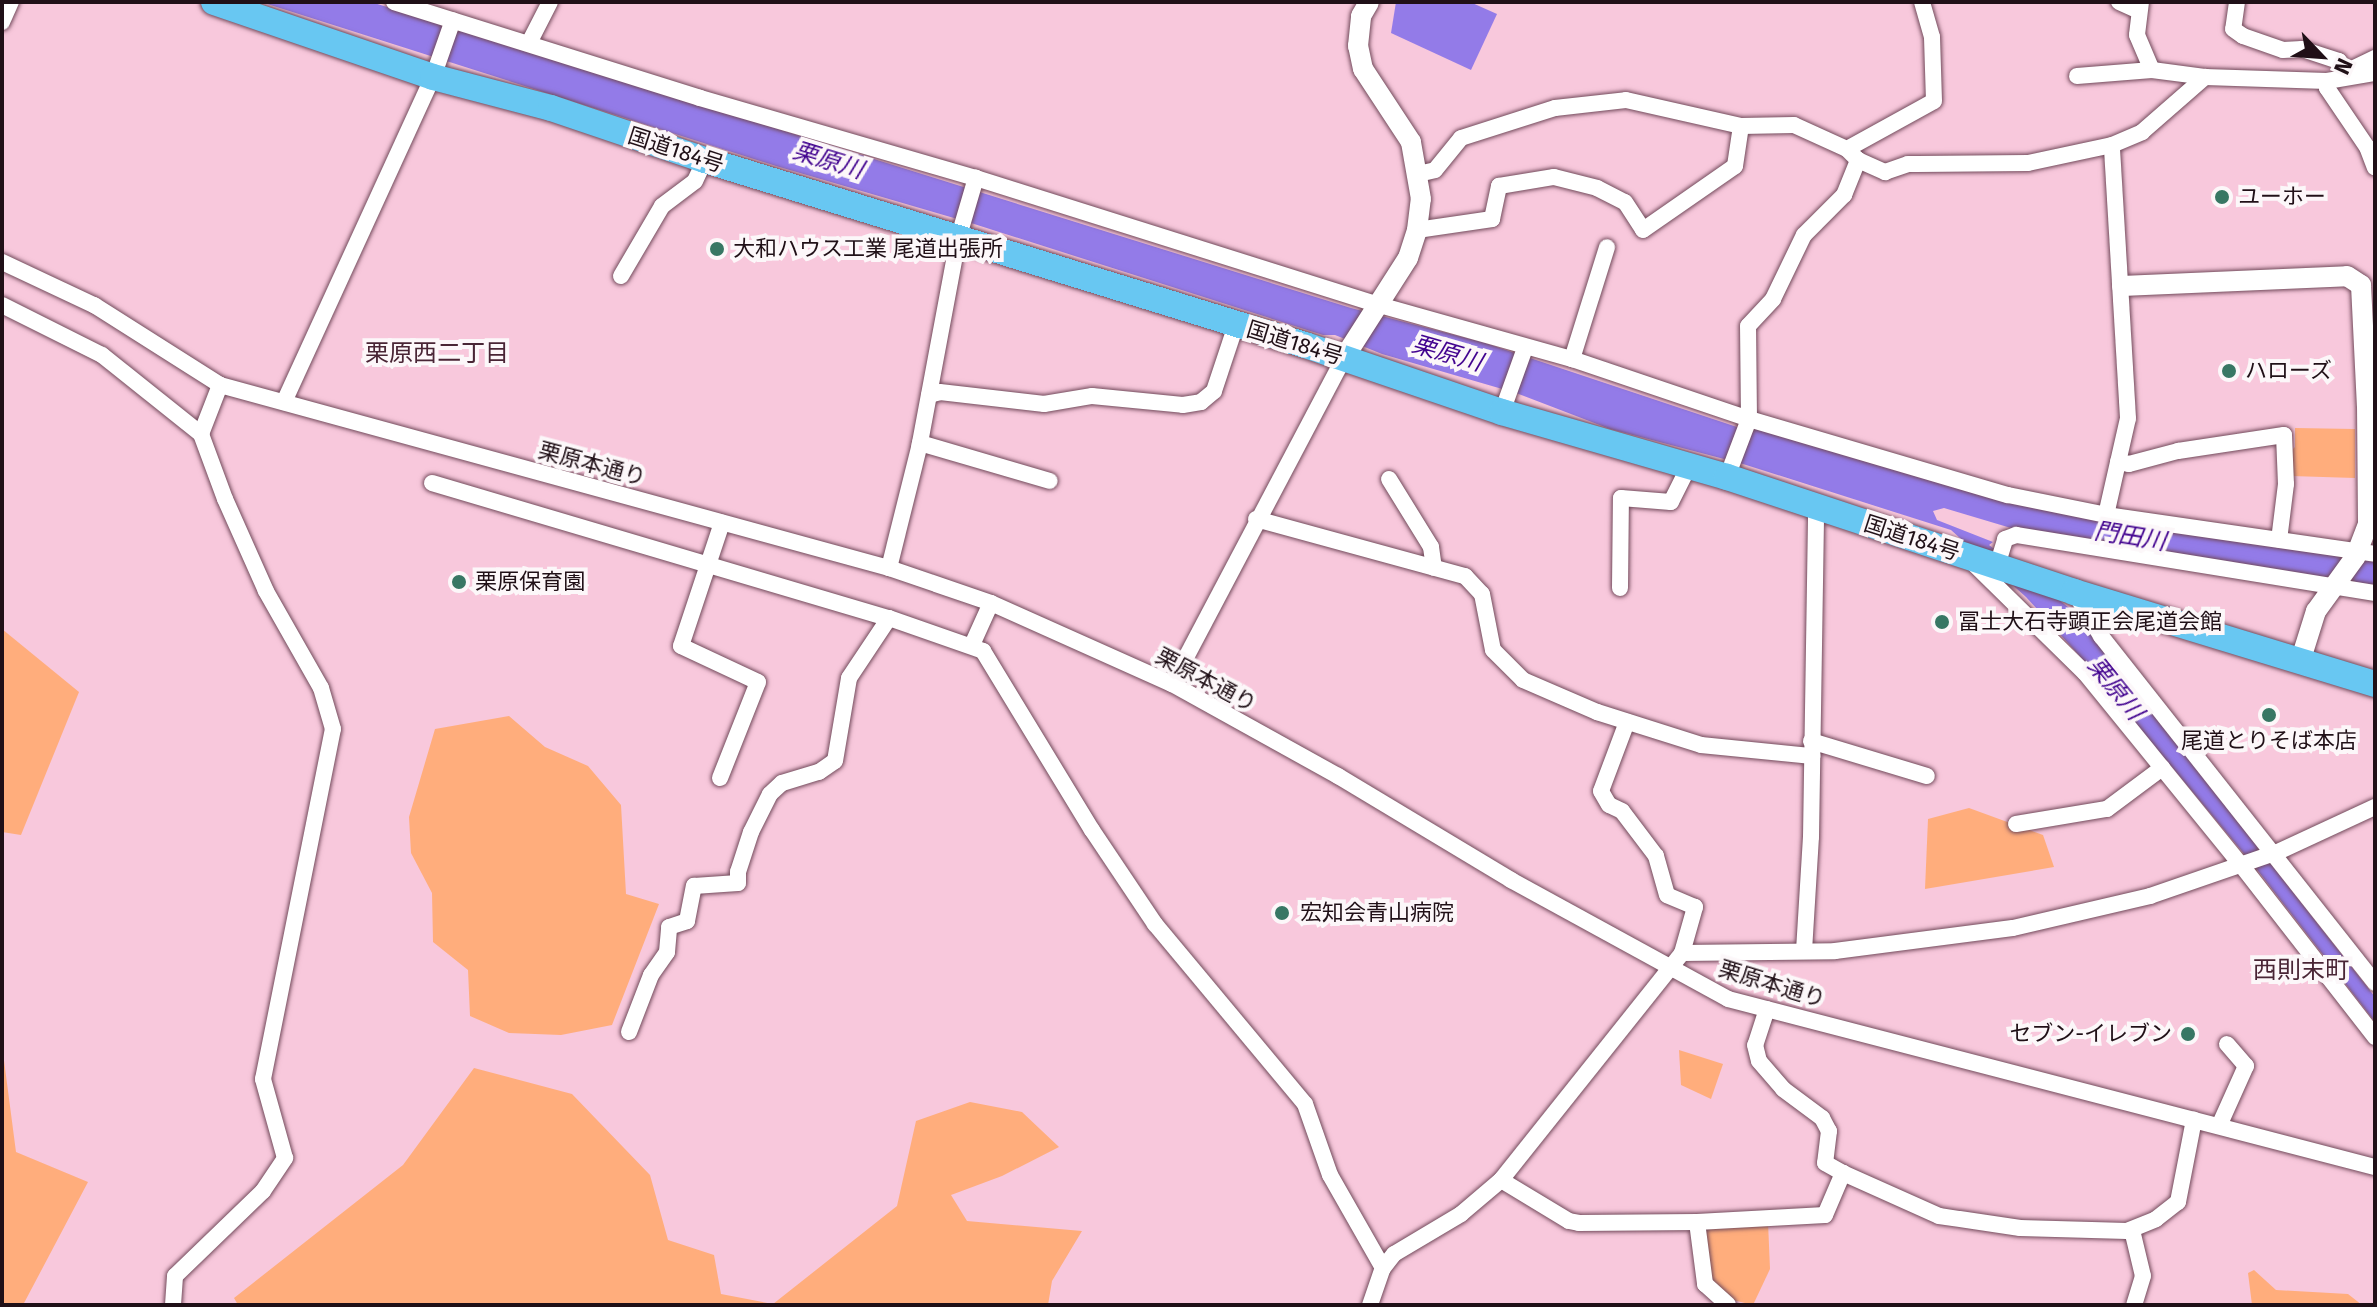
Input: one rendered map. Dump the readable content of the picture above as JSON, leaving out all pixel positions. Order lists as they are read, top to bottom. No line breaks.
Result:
{"streets":{"highway":["国道184号"],"street":["栗原本通り"]},"districts":["栗原西二丁目","西則末町"],"water":["栗原川","門田川"],"places":["ユーホー","大和ハウス工業 尾道出張所","ハローズ","栗原保育園","冨士大石寺顕正会尾道会館","尾道とりそば本店","宏知会青山病院","セブン-イレブン"],"north":"bottom right"}
